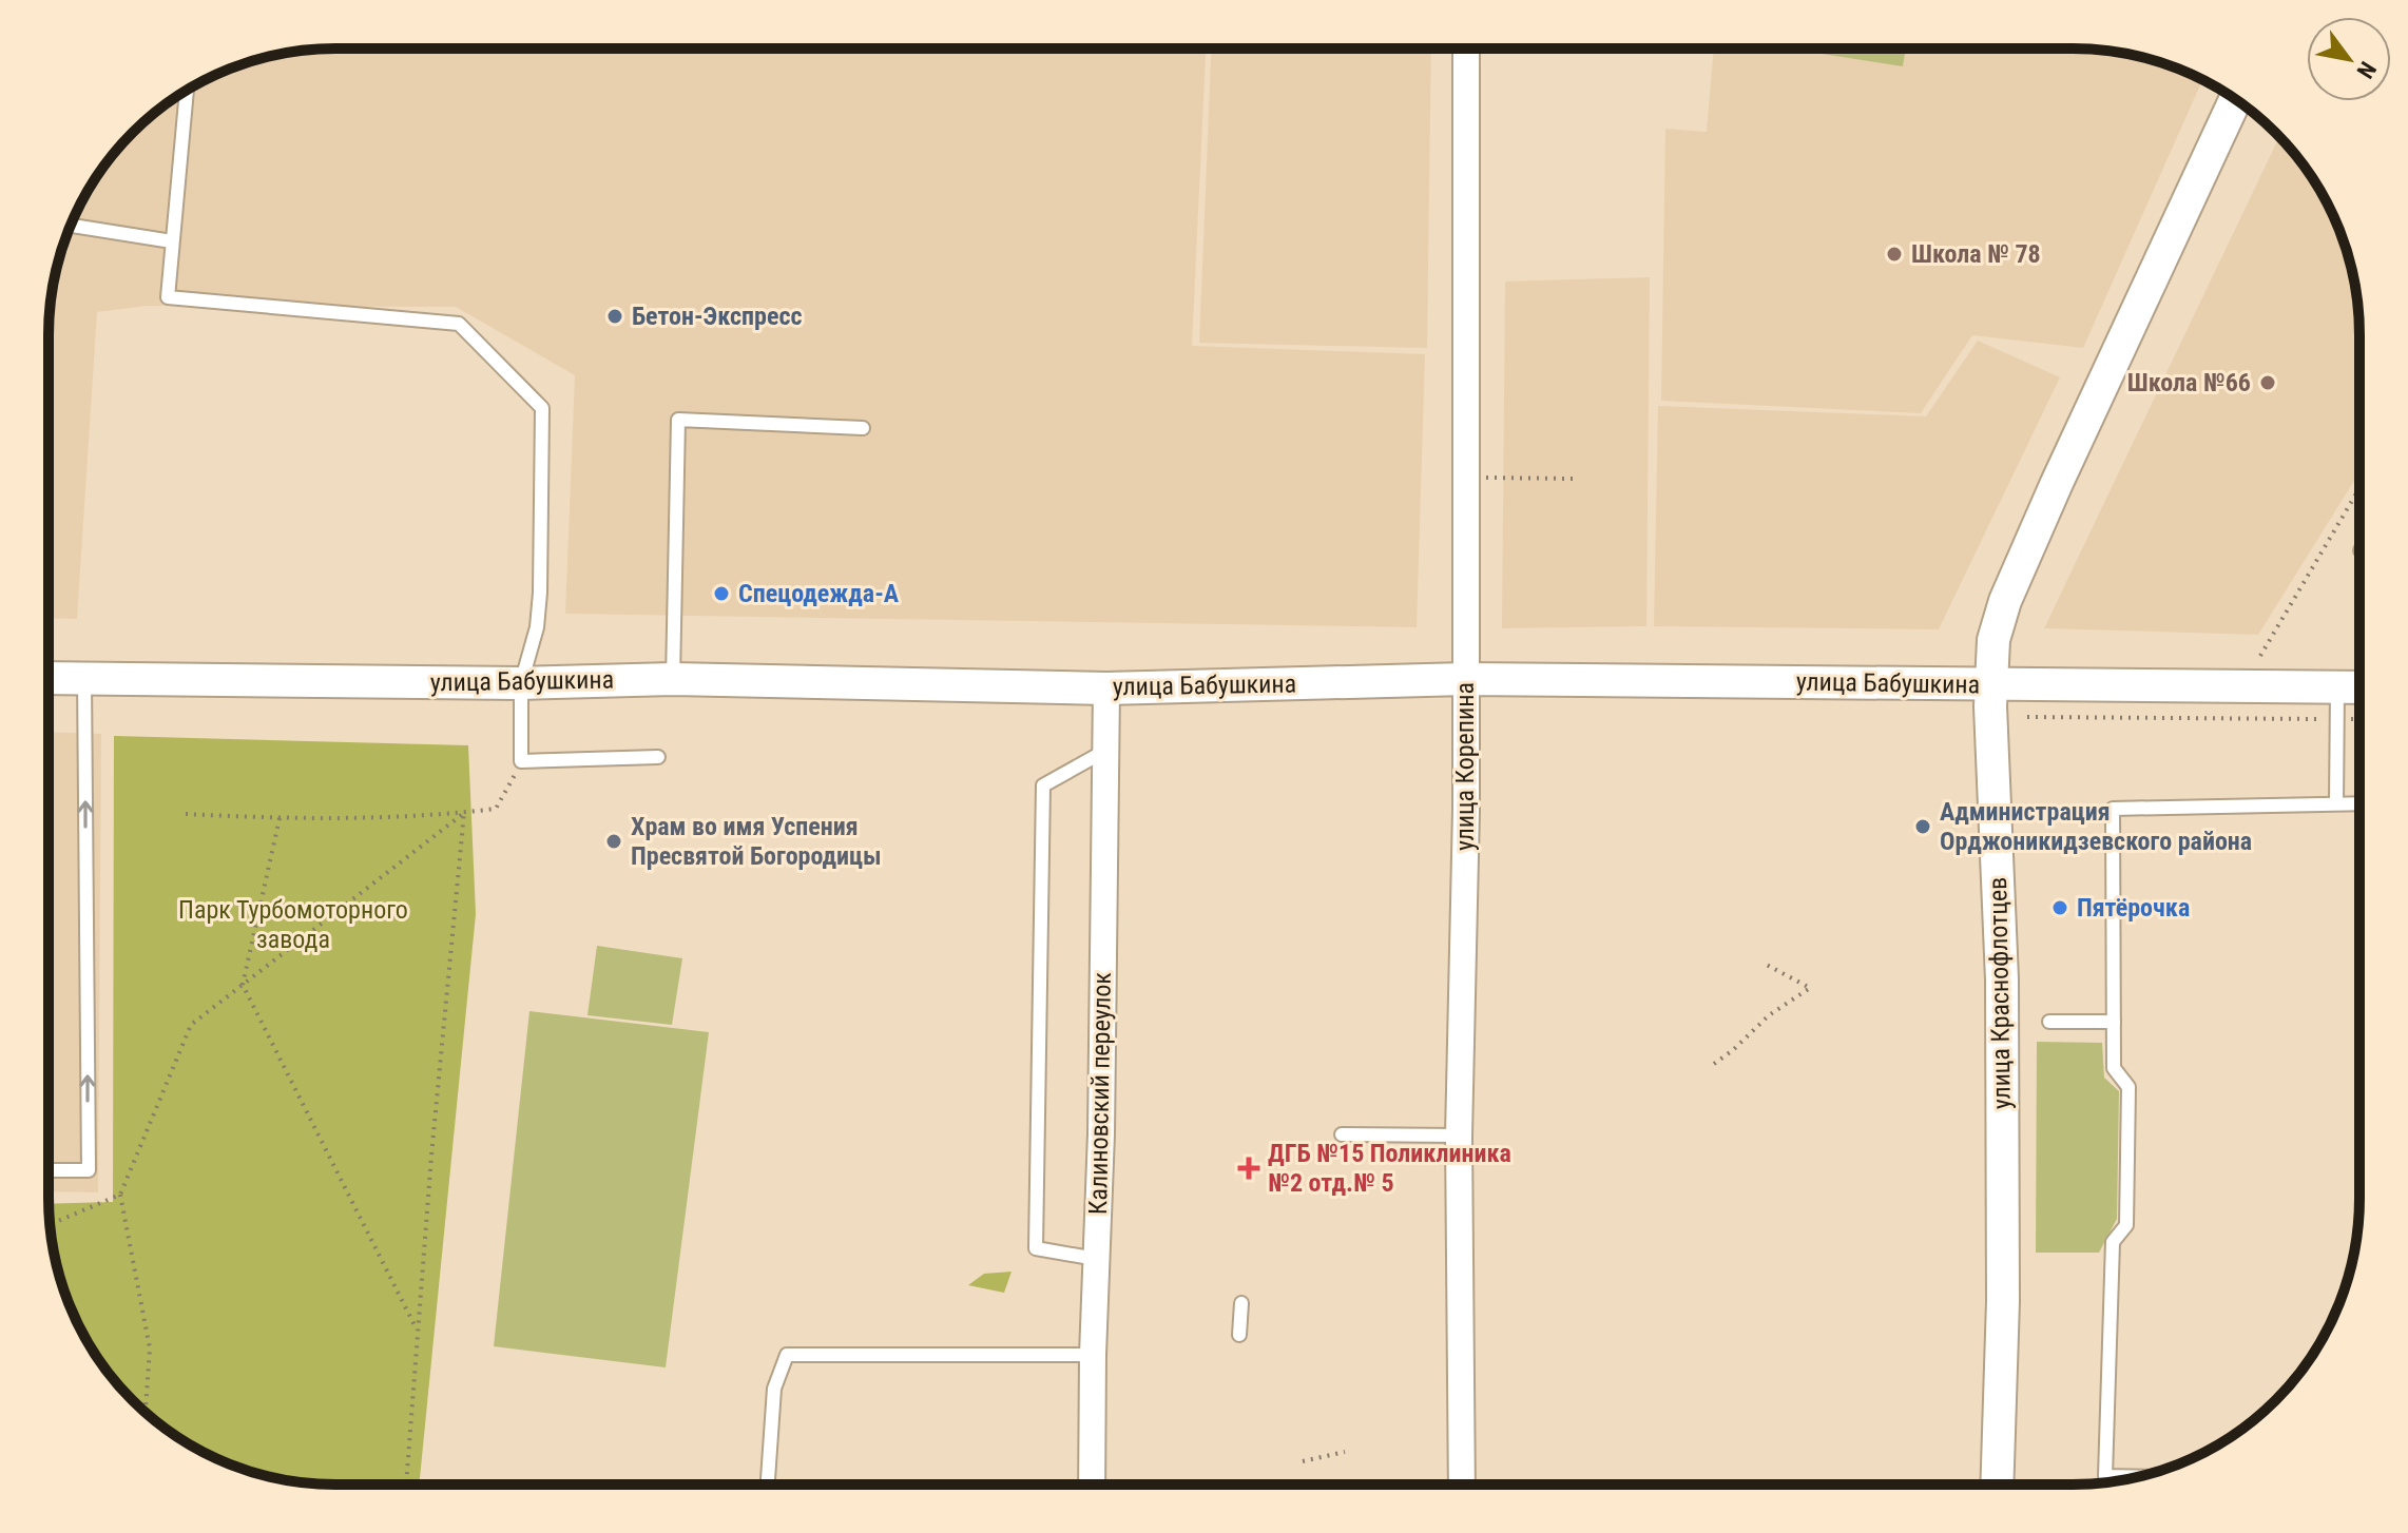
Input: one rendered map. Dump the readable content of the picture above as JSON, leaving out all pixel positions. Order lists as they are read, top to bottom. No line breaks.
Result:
{"streets":{"street":["улица Бабушкина","улица Корепина","улица Краснофлотцев","Калиновский переулок"]},"crossings":[["улица Бабушкина","улица Корепина"],["улица Бабушкина","улица Краснофлотцев"],["улица Бабушкина","Калиновский переулок"]],"parks":["Парк Турбомоторного завода"],"places":{"other":["Школа № 78","Бетон-Экспресс","Школа №66","Спецодежда-А","Администрация Орджоникидзевского района","Храм во имя Успения Пресвятой Богородицы","Пятёрочка"],"health":["ДГБ №15 Поликлиника №2 отд.№ 5"]},"north":"bottom right"}
